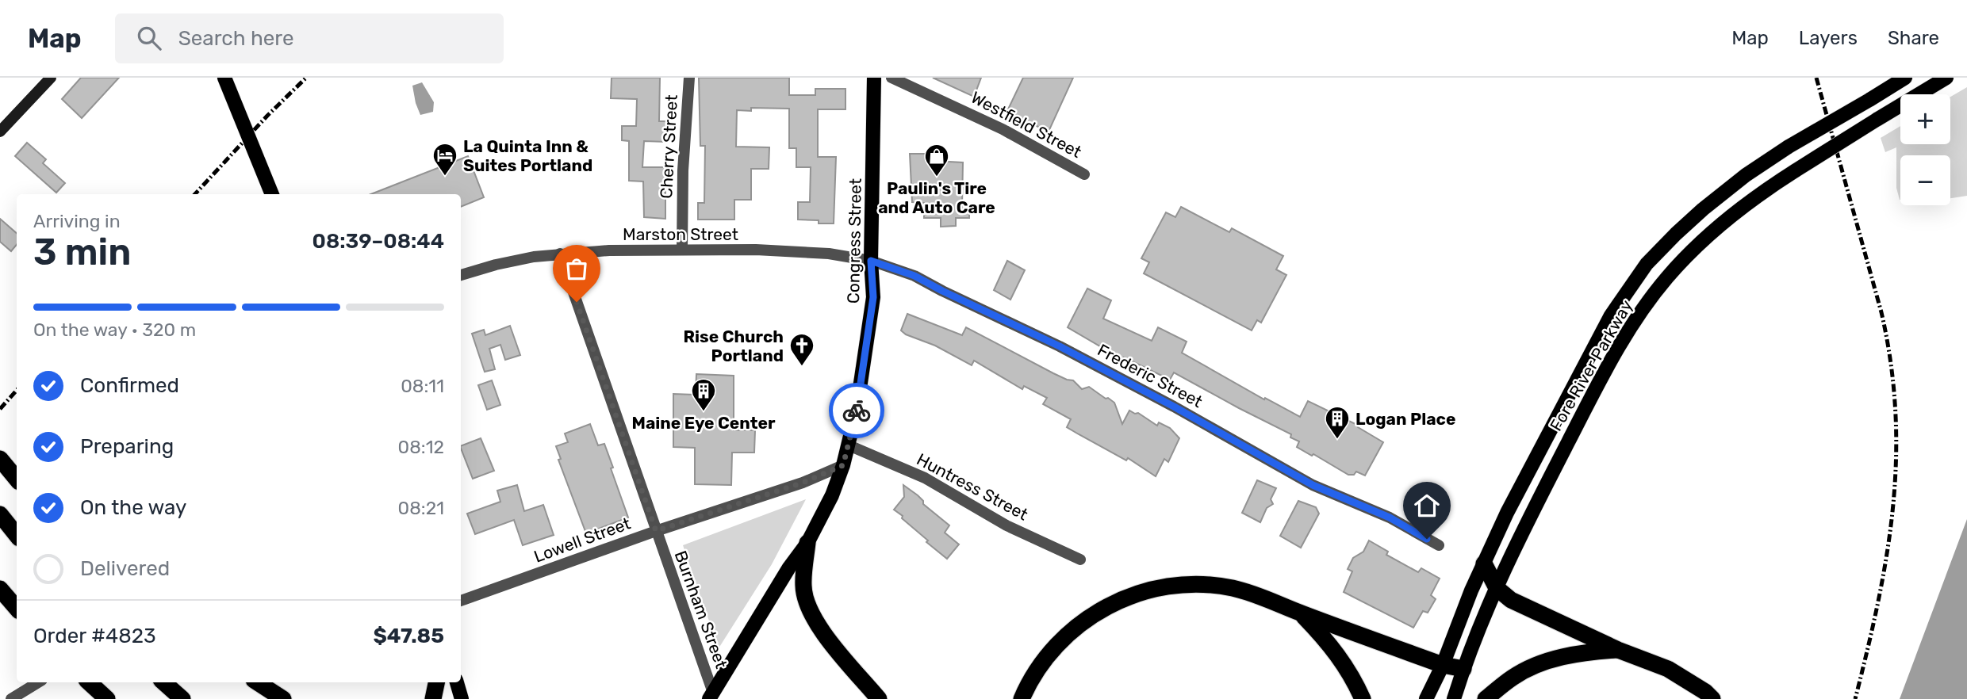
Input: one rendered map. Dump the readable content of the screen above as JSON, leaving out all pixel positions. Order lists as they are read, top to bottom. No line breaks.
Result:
{"streets":{"main road":["Congress Street","Fore River Parkway"],"street":["Westfield Street","Cherry Street","Marston Street","Frederic Street","Huntress Street","Lowell Street","Burnham Street"]},"crossings":[["Cherry Street","Marston Street"],["Marston Street","Congress Street"],["Marston Street","Frederic Street"],["Marston Street","Burnham Street"],["Congress Street","Frederic Street"],["Congress Street","Huntress Street"],["Congress Street","Lowell Street"],["Congress Street","Burnham Street"],["Lowell Street","Burnham Street"]],"places":{"hotel":["La Quinta Inn & Suites Portland"],"shop":["Paulin's Tire and Auto Care"],"church":["Rise Church Portland"],"building":["Maine Eye Center","Logan Place"]},"page":{"header":"Map","search":"Search here","nav":["Map","Layers","Share"],"map_buttons":["+","−"],"heading":["3 min","Arriving in","08:39–08:44"],"panel":["Order #4823","$47.85"],"bar":"On the way · 320 m","list":[["Confirmed","08:11"],["Preparing","08:12"],["On the way","08:21"],"Delivered"]}}
